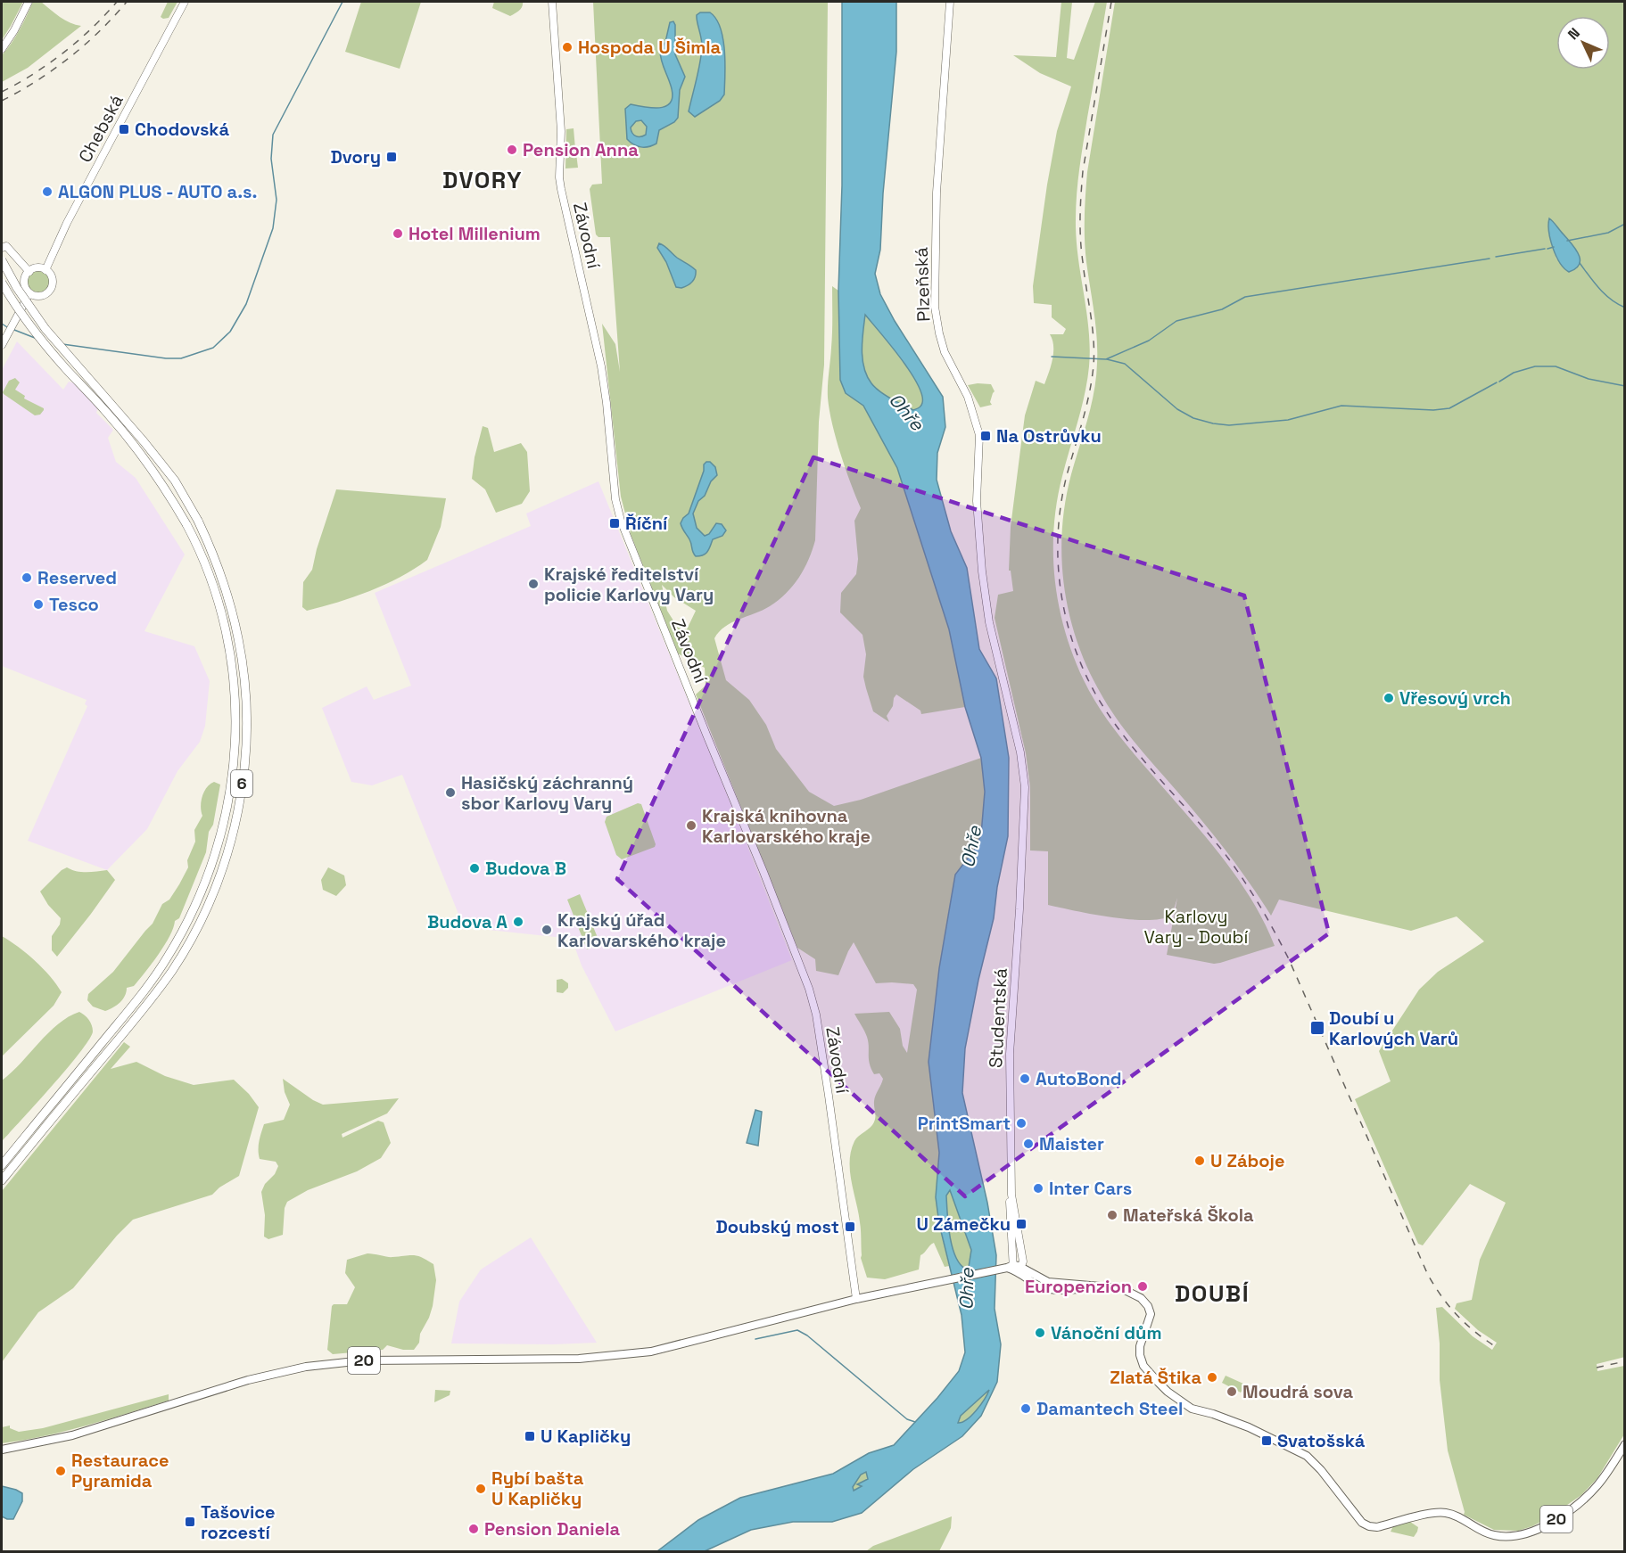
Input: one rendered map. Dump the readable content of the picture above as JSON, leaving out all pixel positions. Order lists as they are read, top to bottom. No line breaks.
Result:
{"streets":{"highway":["6"],"main road":["20"],"street":["Chebská","Závodní","Plzeňská","Studentská"]},"crossings":[["Závodní","20"],["Plzeňská","Studentská"],["Studentská","20"]],"districts":["DVORY","DOUBÍ"],"water":["Ohře"],"parks":["Karlovy Vary - Doubí"],"places":{"other":["Hospoda U Šimla","Pension Anna","ALGON PLUS - AUTO a.s.","Hotel Millenium","Reserved","Krajské ředitelství policie Karlovy Vary","Tesco","Vřesový vrch","Hasičský záchranný sbor Karlovy Vary","Krajská knihovna Karlovarského kraje","Budova B","Budova A","Krajský úřad Karlovarského kraje","AutoBond","PrintSmart","Maister","U Záboje","Inter Cars","Mateřská Škola","Europenzion","Vánoční dům","Zlatá Štika","Moudrá sova","Damantech Steel","Restaurace Pyramida","Rybí bašta U Kapličky","Pension Daniela"],"transit":["Chodovská","Dvory","Na Ostrůvku","Říční","Doubí u Karlových Varů","U Zámečku","Doubský most","U Kapličky","Svatošská","Tašovice rozcestí"]},"north":"top left"}
